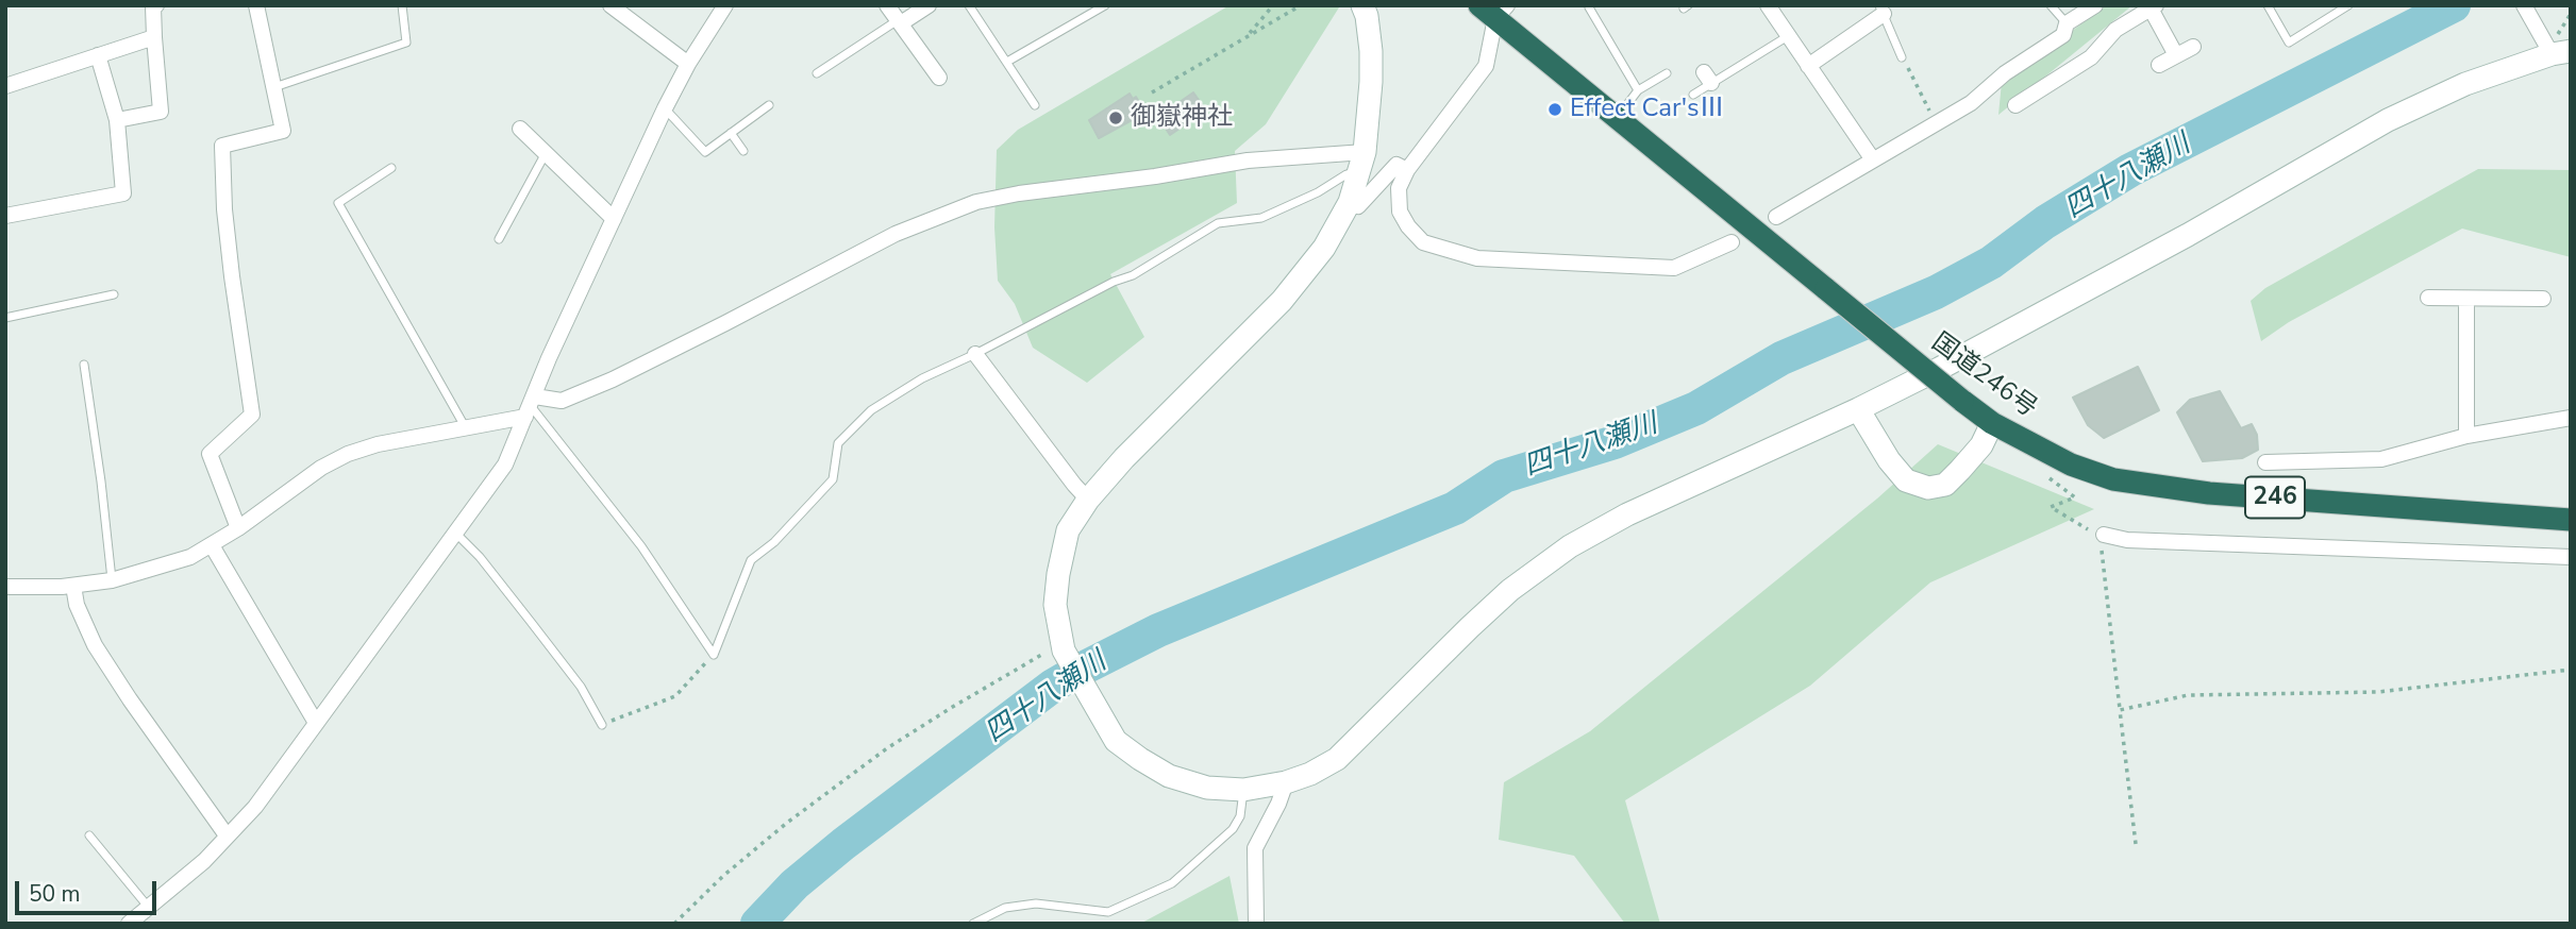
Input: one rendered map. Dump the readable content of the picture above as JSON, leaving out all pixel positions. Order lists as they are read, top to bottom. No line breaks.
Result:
{"streets":{"highway":["国道246号","246"]},"water":["四十八瀬川"],"places":["Effect Car'sⅢ","御嶽神社"],"scale_bar":"50 m"}
